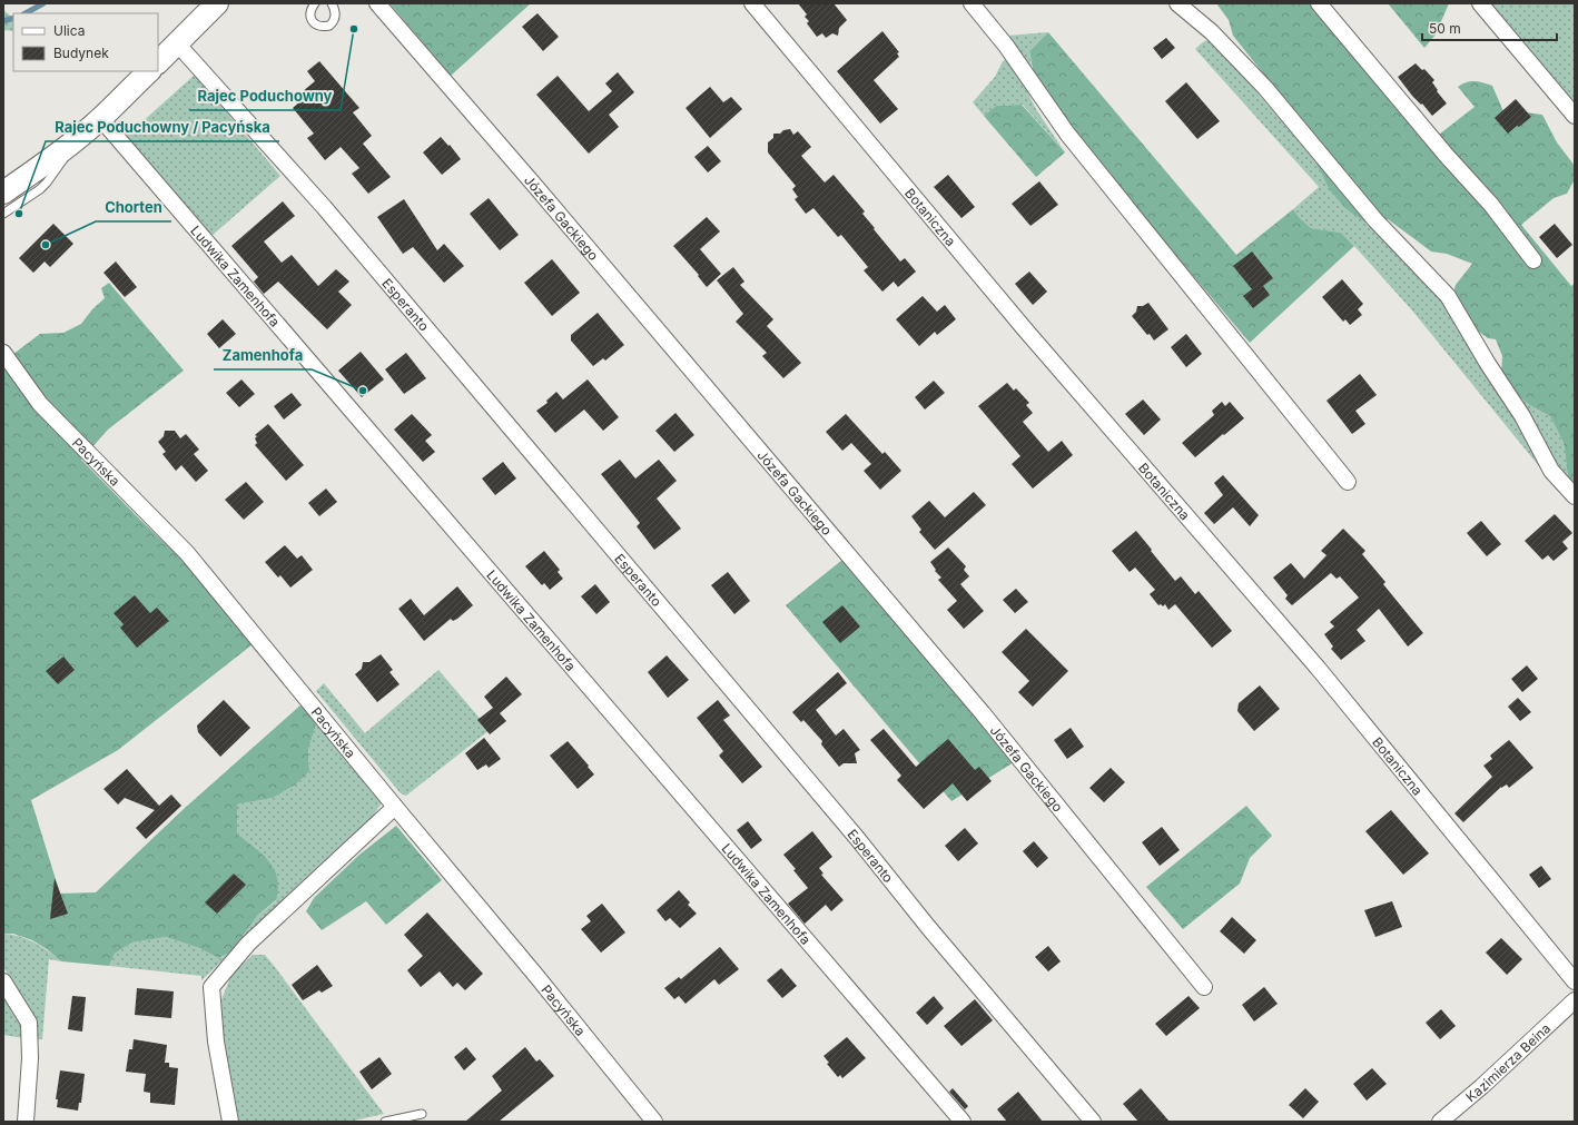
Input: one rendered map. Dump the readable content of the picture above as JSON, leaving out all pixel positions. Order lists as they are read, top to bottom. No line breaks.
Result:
{"streets":{"street":["Józefa Gackiego","Botaniczna","Ludwika Zamenhofa","Esperanto","Pacyńska","Kazimierza Beina"]},"places":["Rajec Poduchowny","Rajec Poduchowny / Pacyńska","Chorten","Zamenhofa"],"legend":["Ulica","Budynek"],"scale_bar":"50 m"}
